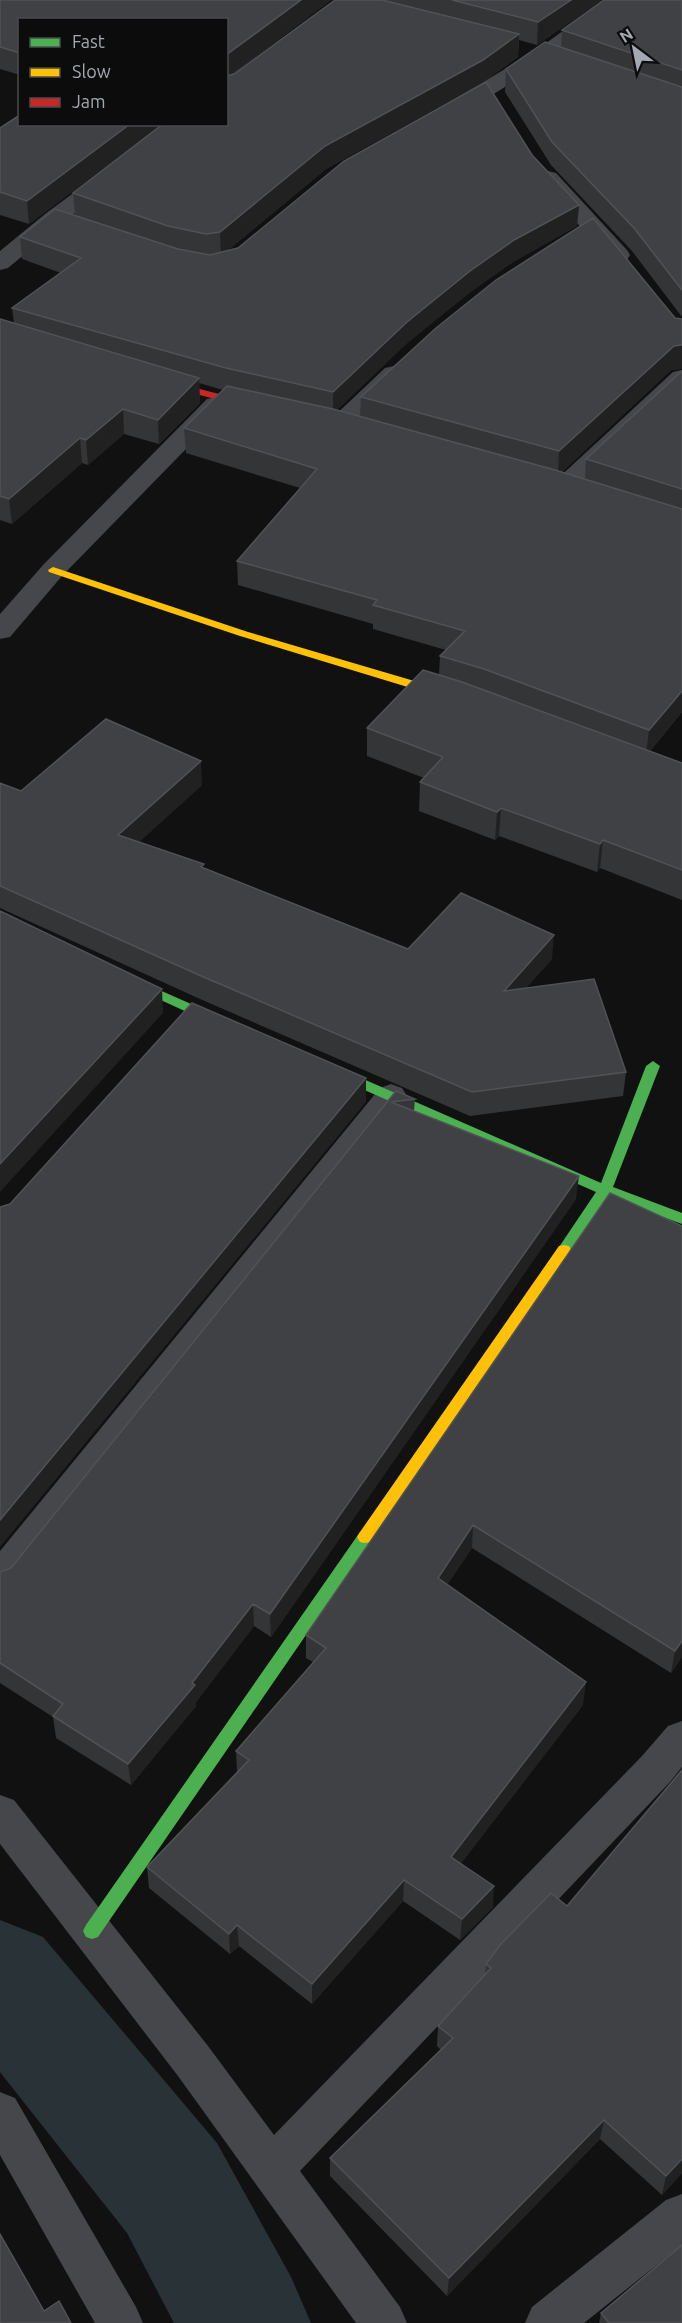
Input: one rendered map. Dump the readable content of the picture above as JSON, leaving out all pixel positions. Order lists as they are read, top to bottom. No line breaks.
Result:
{"legend":["Fast","Slow","Jam"],"north":"top left"}
